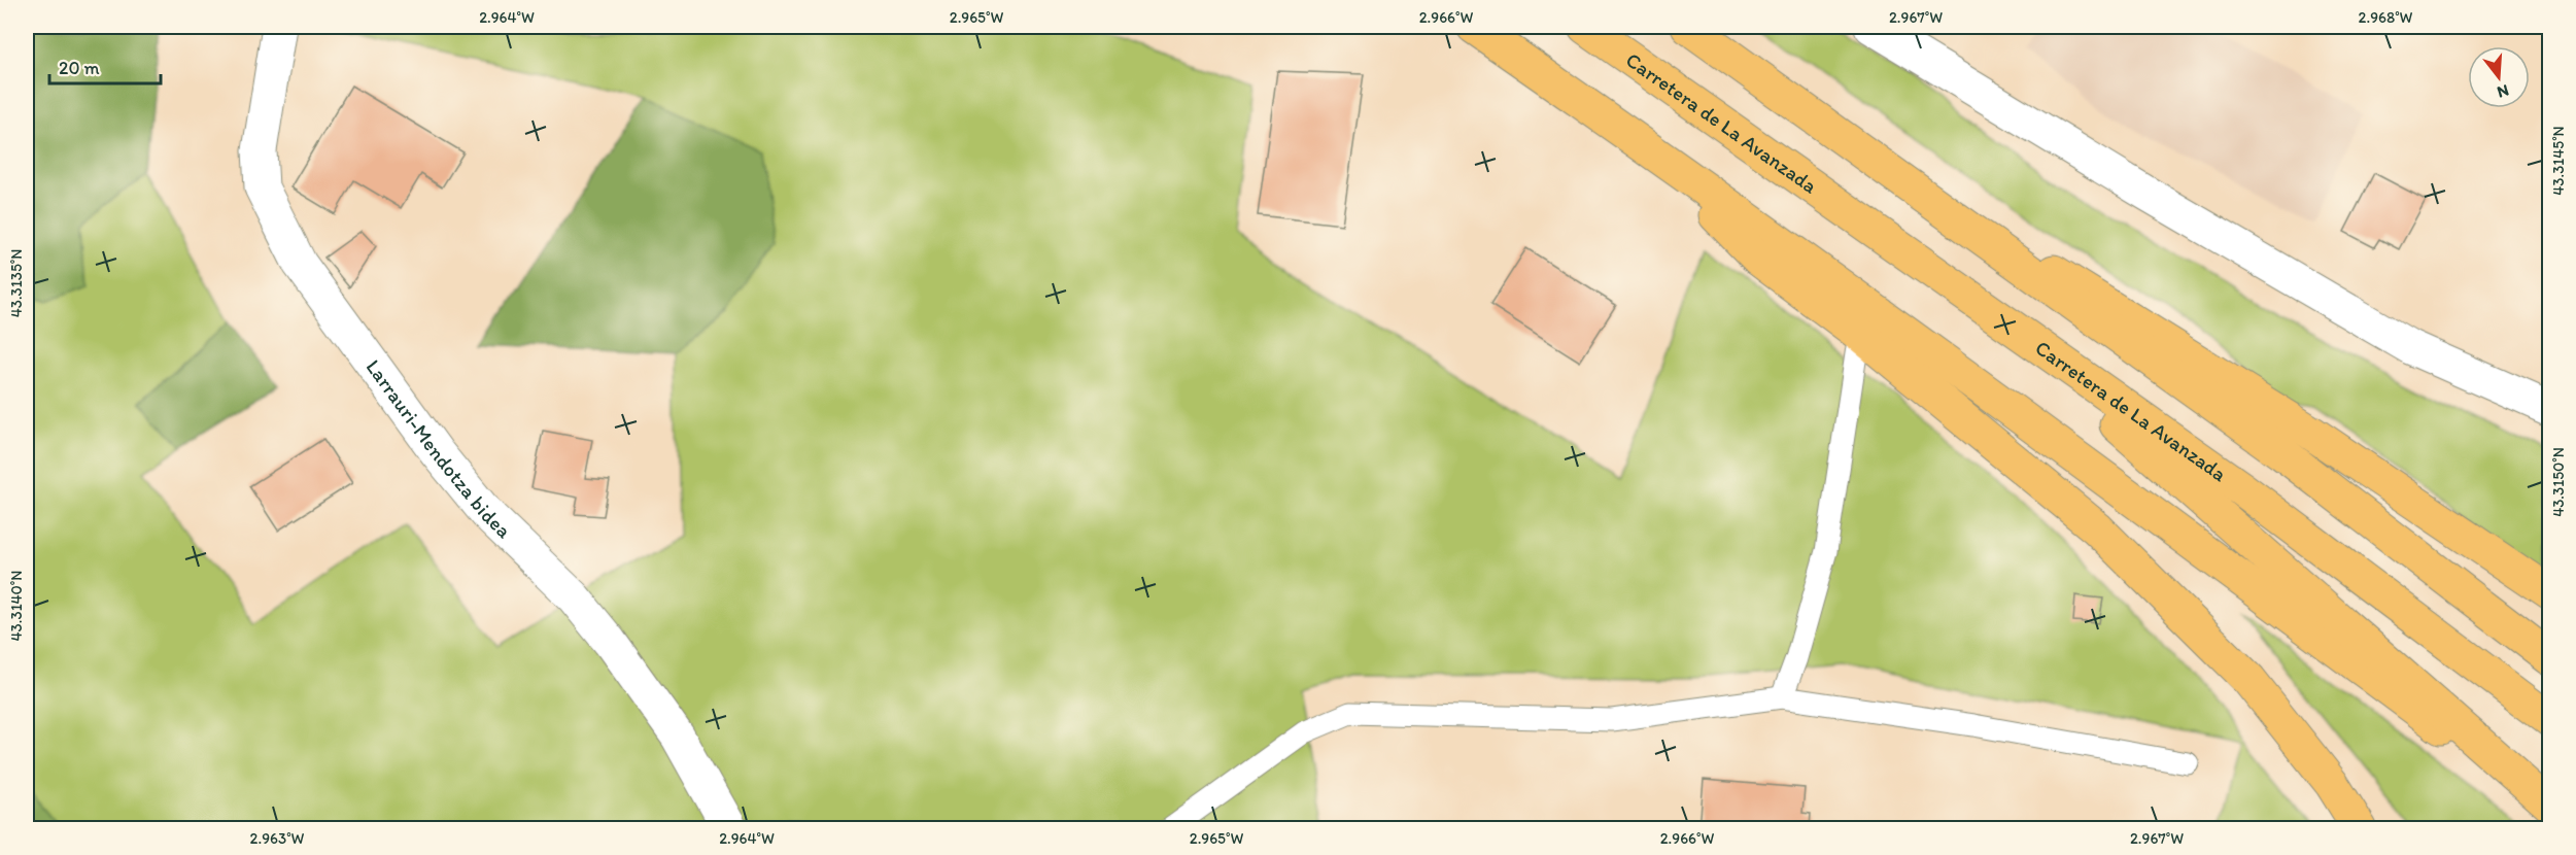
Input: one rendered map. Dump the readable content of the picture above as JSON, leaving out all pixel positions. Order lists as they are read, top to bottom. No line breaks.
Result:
{"streets":{"main road":["Carretera de La Avanzada"],"street":["Larrauri-Mendotza bidea"]},"scale_bar":"20 m","north":"bottom","coordinates":["2.964°W","2.965°W","2.966°W","2.967°W","2.968°W","43.3145°N","43.3135°N","43.3150°N","43.3140°N","2.963°W"]}
